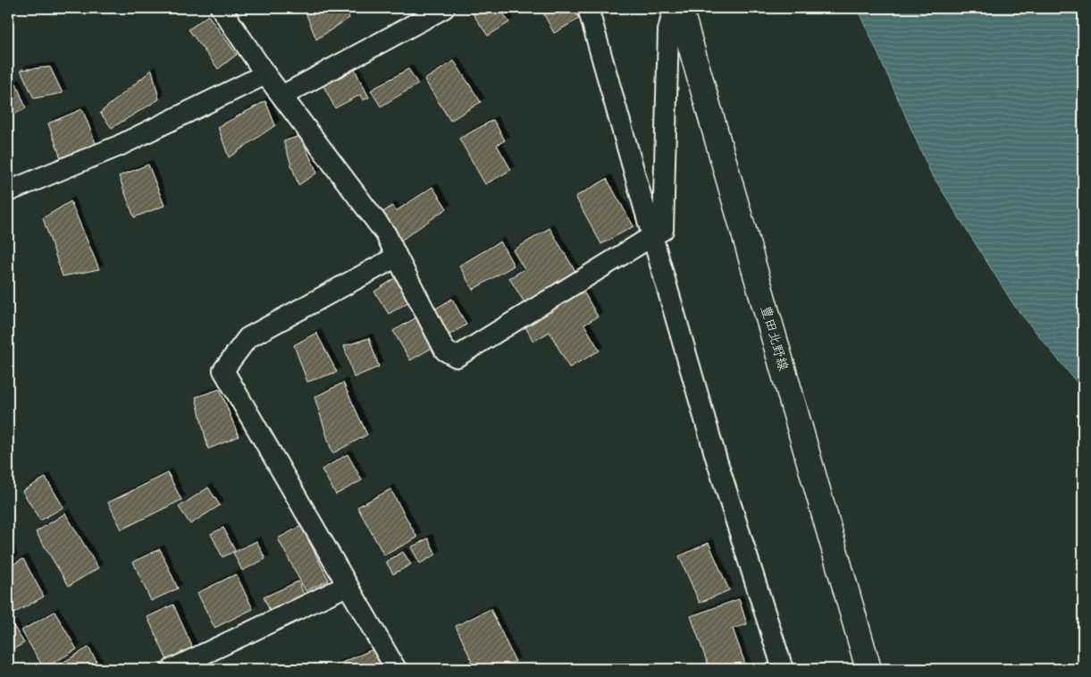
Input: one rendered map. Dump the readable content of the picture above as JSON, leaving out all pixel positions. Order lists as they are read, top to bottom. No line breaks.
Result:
{"streets":{"main road":["豊田北野線"]}}
